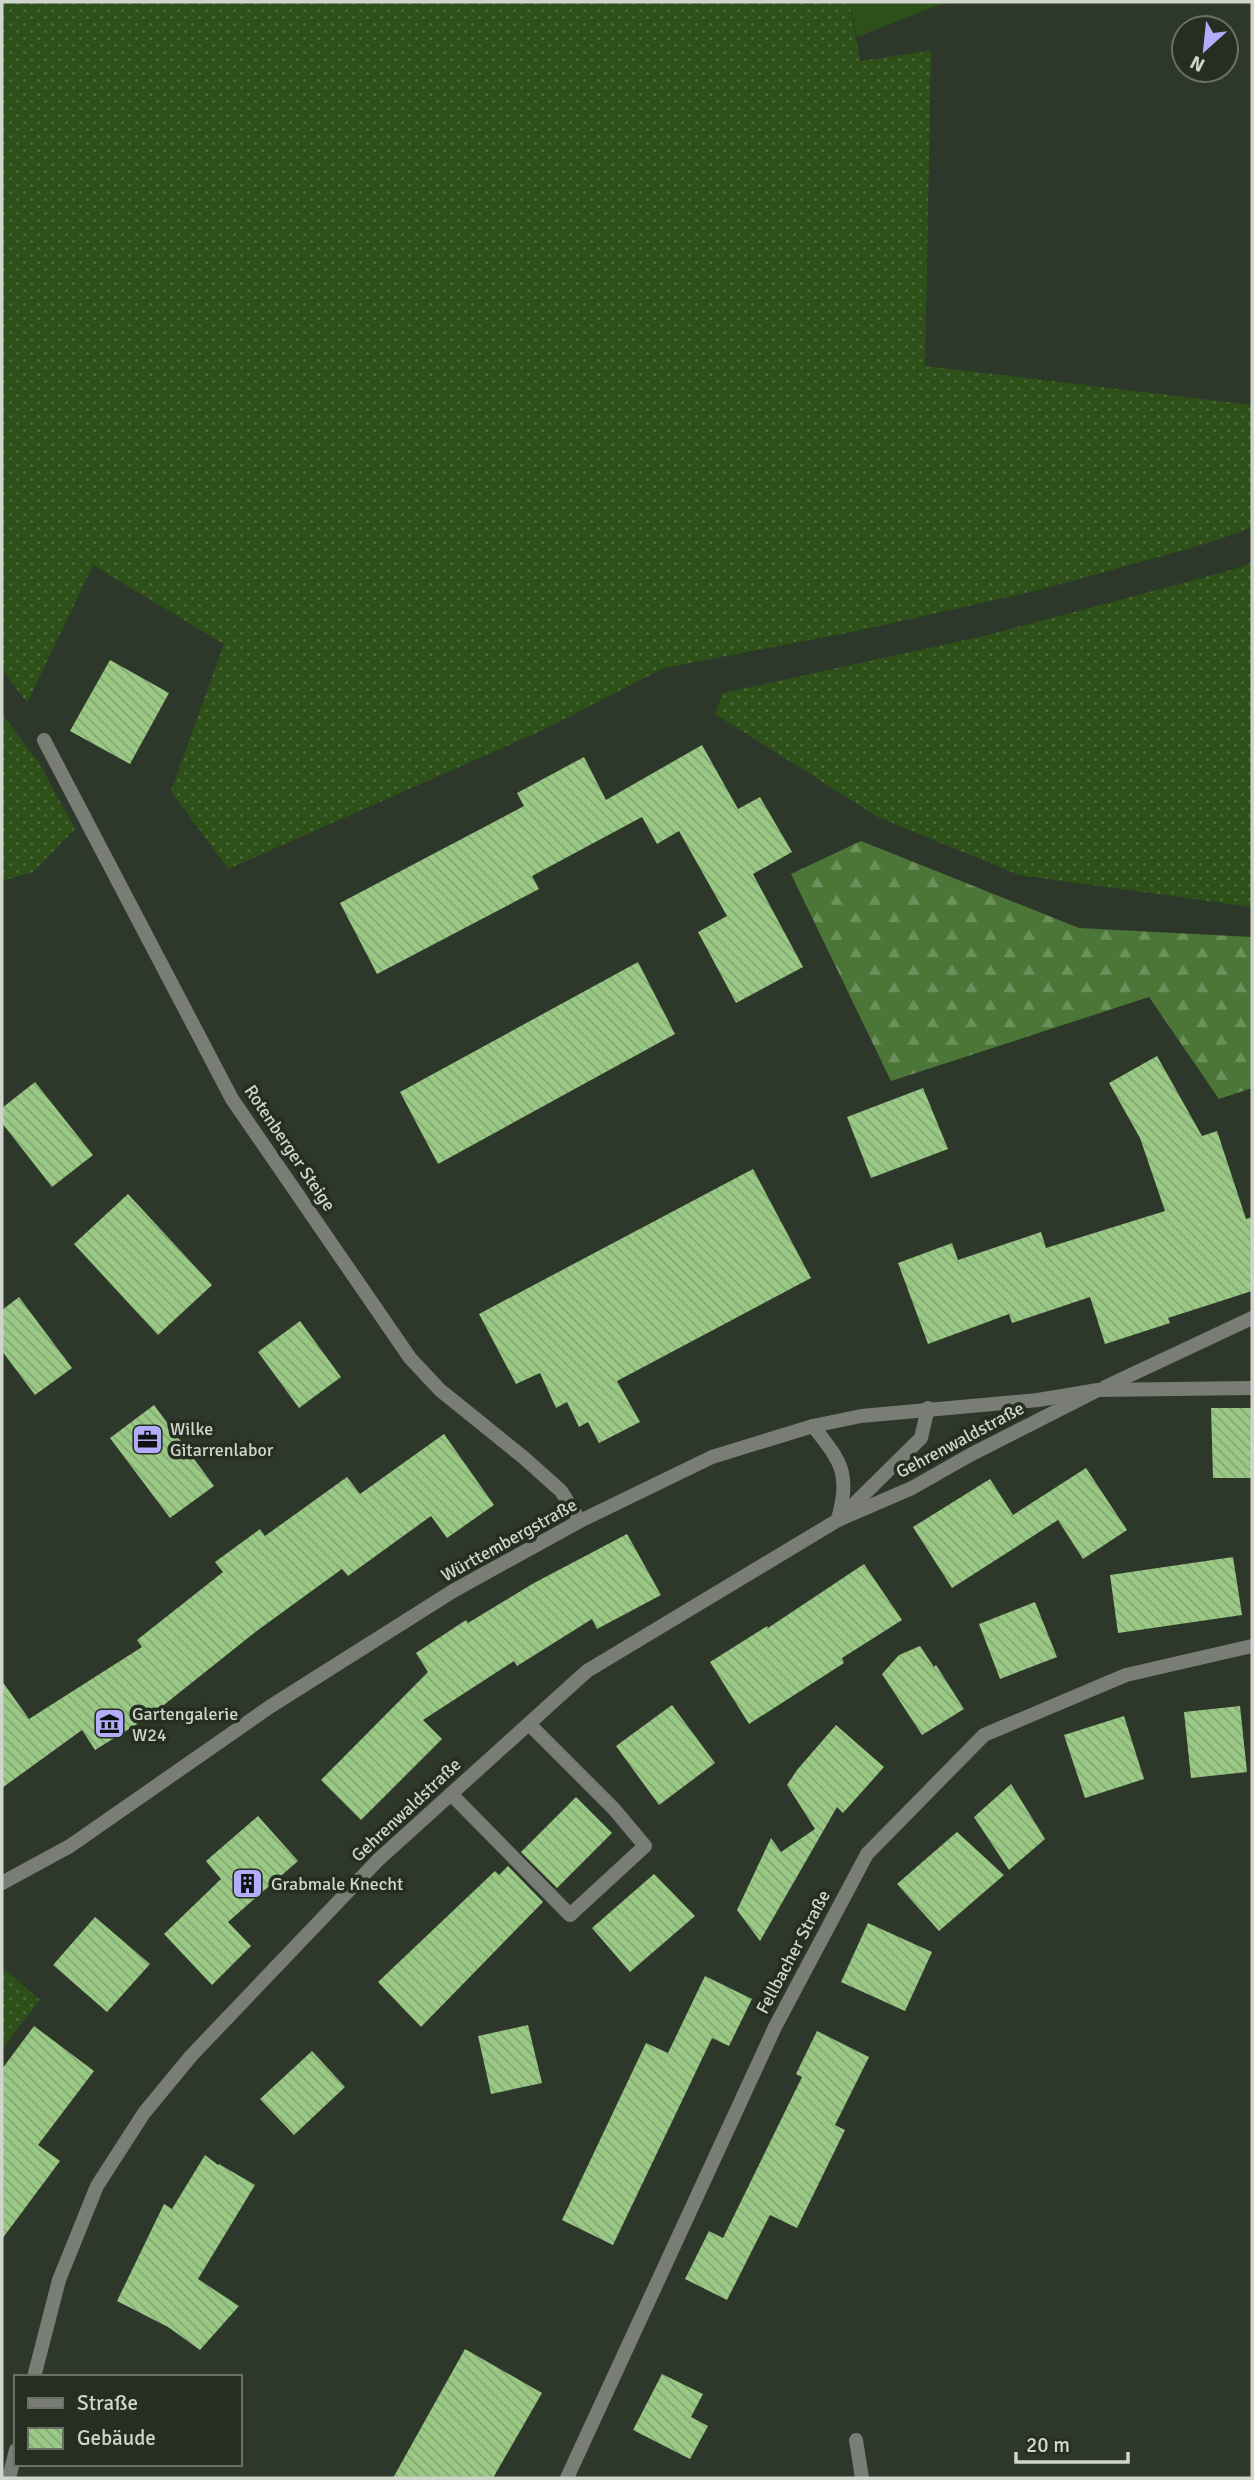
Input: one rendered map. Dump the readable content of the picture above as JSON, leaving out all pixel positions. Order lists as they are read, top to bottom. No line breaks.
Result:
{"streets":{"street":["Rotenberger Steige","Gehrenwaldstraße","Württembergstraße","Fellbacher Straße"]},"crossings":[["Rotenberger Steige","Württembergstraße"],["Gehrenwaldstraße","Württembergstraße"]],"places":{"office":["Wilke Gitarrenlabor"],"museum":["Gartengalerie W24"],"building":["Grabmale Knecht"]},"legend":["Straße","Gebäude"],"scale_bar":"20 m","north":"bottom left"}
